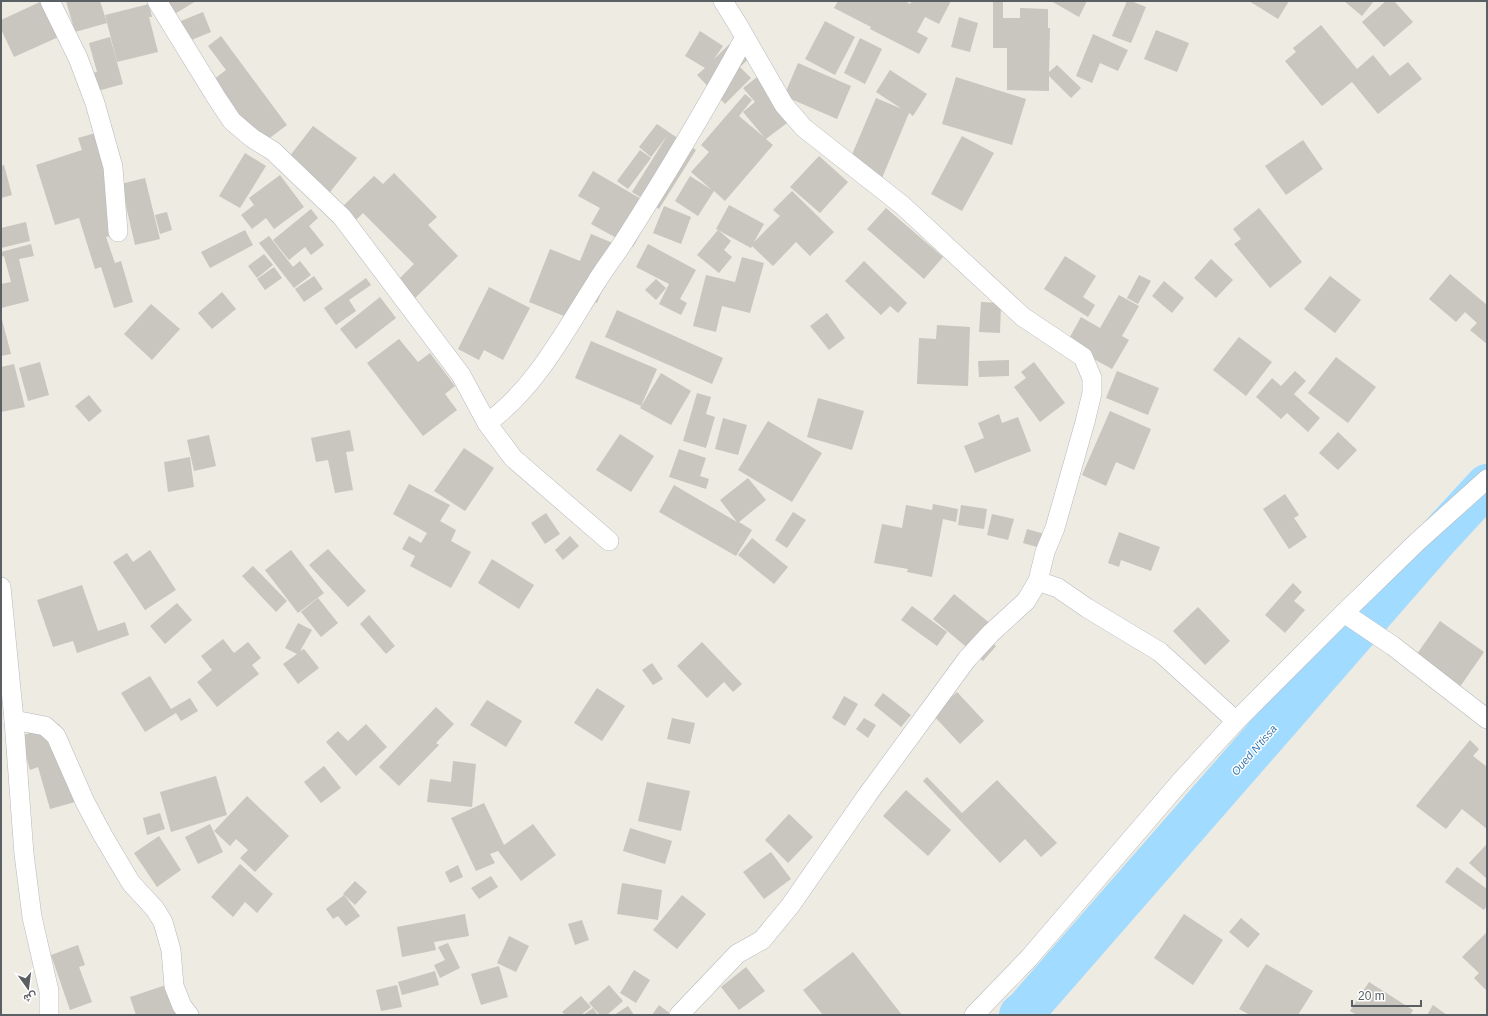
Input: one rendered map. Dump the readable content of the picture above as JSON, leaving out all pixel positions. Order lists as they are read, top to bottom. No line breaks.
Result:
{"water":["Oued N'tissa"],"scale_bar":"20 m","north":"bottom"}
